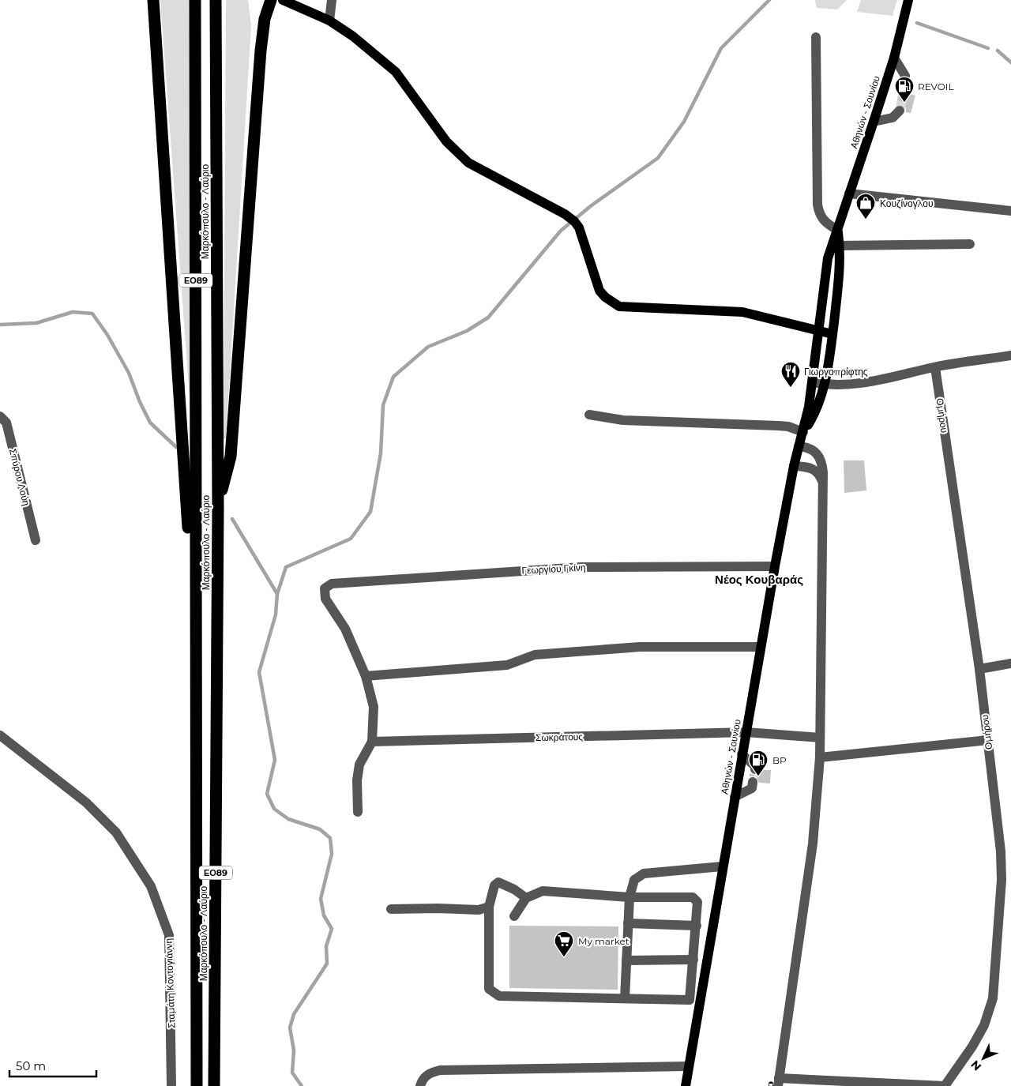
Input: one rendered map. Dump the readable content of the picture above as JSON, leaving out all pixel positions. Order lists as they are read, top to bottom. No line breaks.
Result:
{"streets":{"highway":["Μαρκόπουλο - Λαύριο","ΕΟ89"],"main road":["Αθηνών - Σουνίου"],"street":["Ομήρου","Σπύρου Λούη","Γεωργίου Γκίνη","Σωκράτους","Σταμάτη Κοντογιάννη"]},"crossings":[["Αθηνών - Σουνίου","Γεωργίου Γκίνη"],["Αθηνών - Σουνίου","Σωκράτους"]],"districts":["Νέος Κουβαράς"],"places":{"fuel station":["REVOIL","BP"],"shop":["Κουζίνογλου"],"restaurant":["Γιωργοπρίφτης"],"supermarket":["My market"]},"scale_bar":"50 m","north":"bottom left"}
